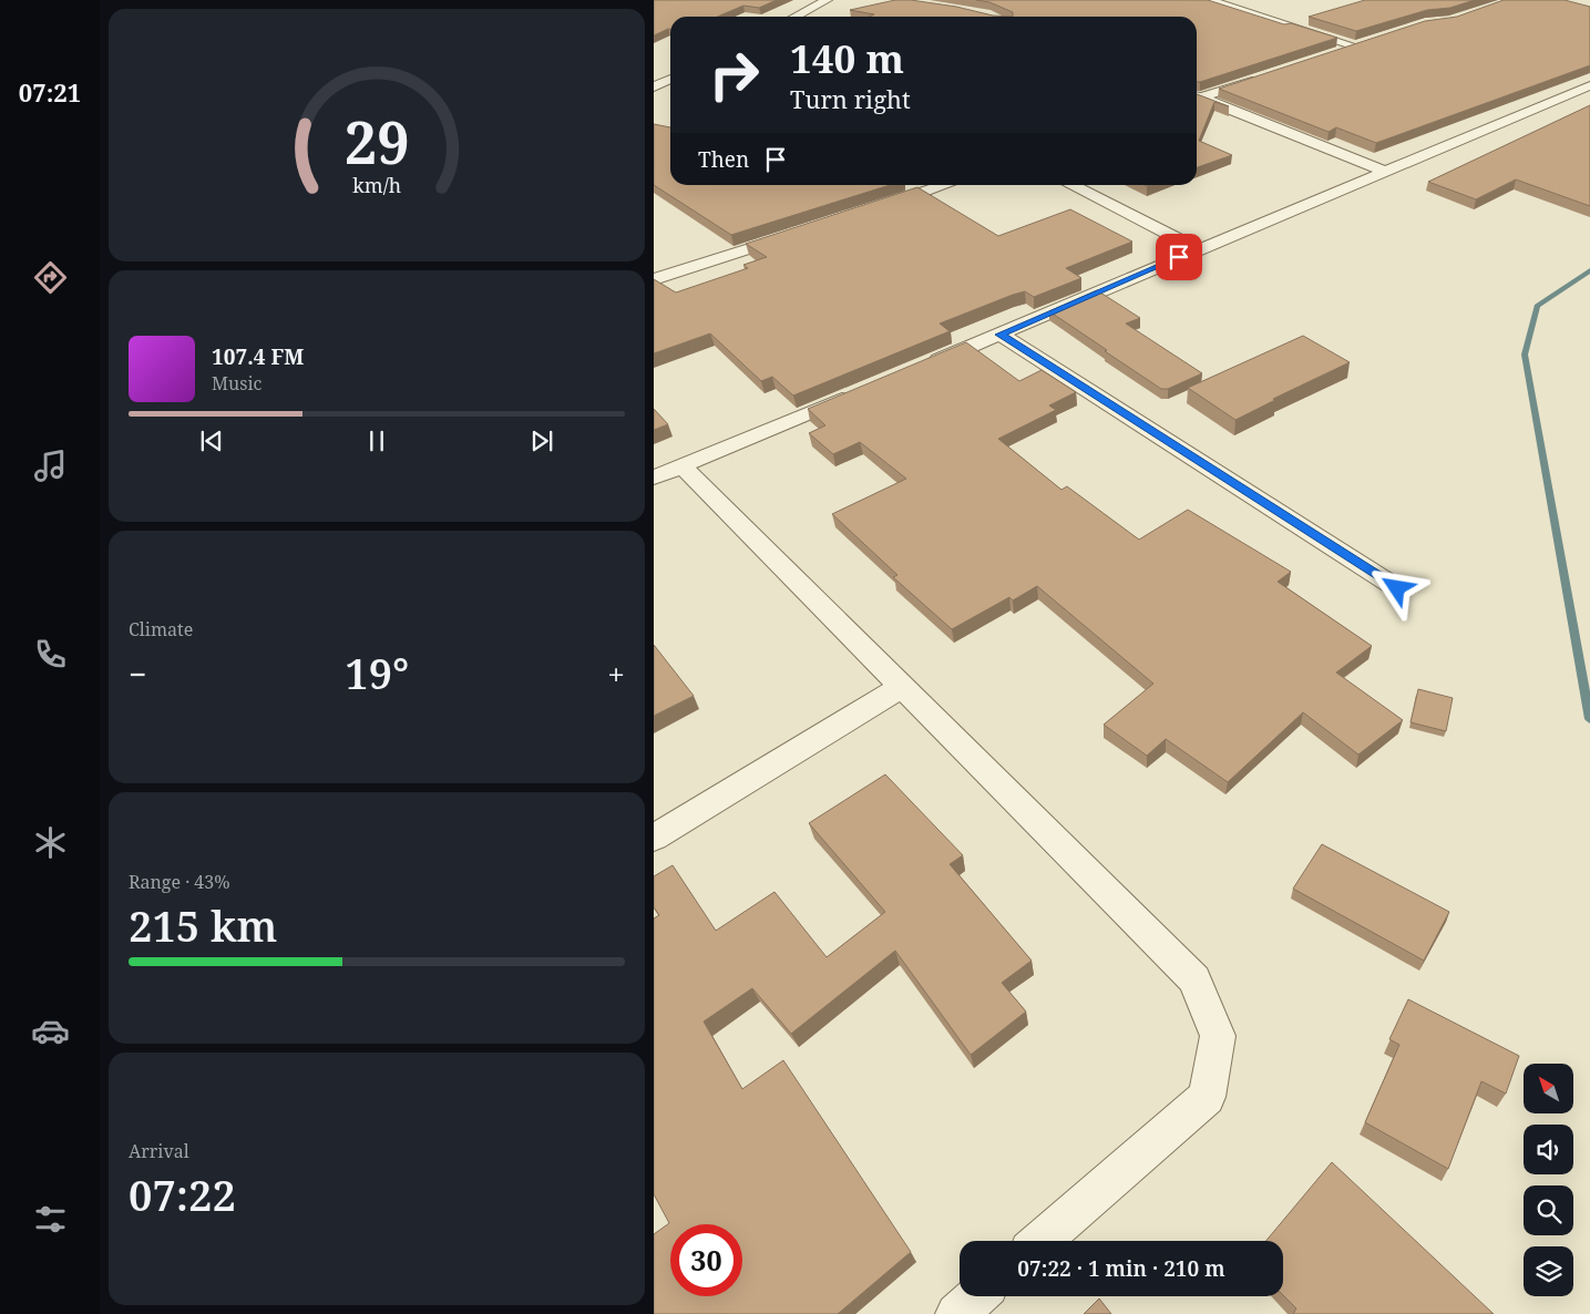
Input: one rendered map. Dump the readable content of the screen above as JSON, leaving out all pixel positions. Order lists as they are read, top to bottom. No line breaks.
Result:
{"north":"top left","page":{"tabs":"07:21","turn":["140 m","Turn right"],"then":"Then","song":["107.4 FM","Music"],"tile":["Climate",["Range · 43%","215 km"],["Arrival","07:22"]],"heat":["−","19°","+"],"limit":"30","trip":"07:22 · 1 min · 210 m","gauge":["29","km/h"]}}
